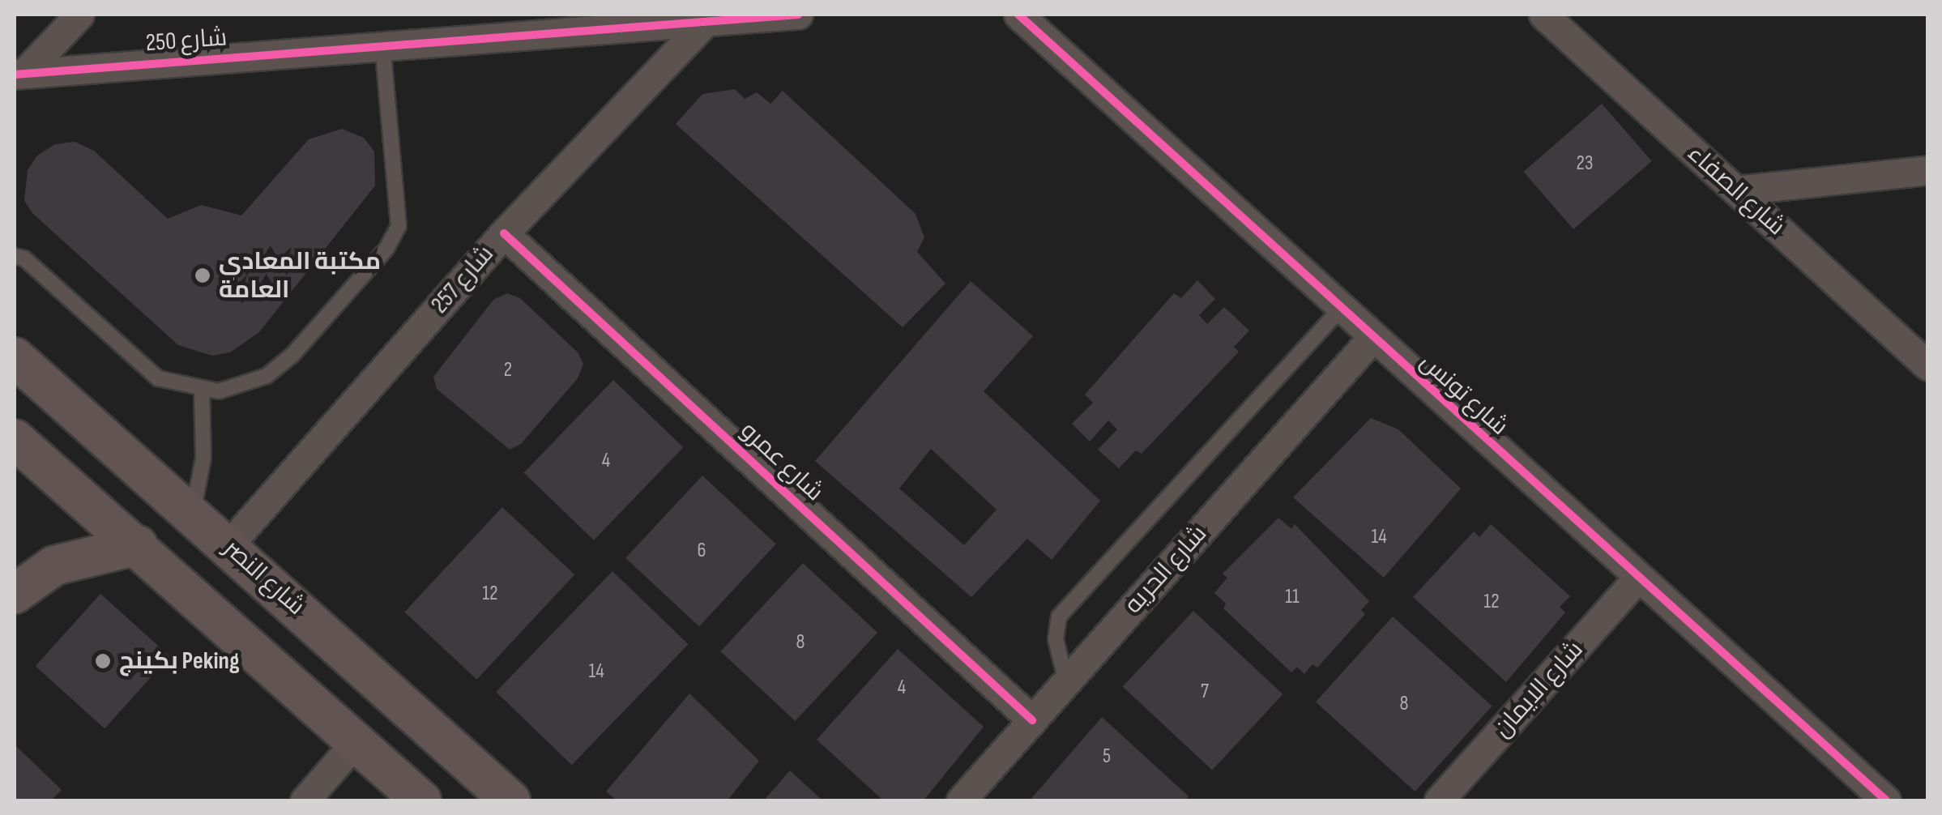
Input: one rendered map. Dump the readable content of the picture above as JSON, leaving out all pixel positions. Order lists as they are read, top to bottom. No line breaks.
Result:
{"streets":{"street":["شارع 250","شارع الصفاء","شارع 257","شارع تونس","شارع عمرو","شارع الحريه","شارع النصر","شارع الايمان"]},"crossings":[["شارع 250","شارع 257"],["شارع 257","شارع عمرو"],["شارع 257","شارع النصر"],["شارع تونس","شارع الحريه"],["شارع تونس","شارع الايمان"],["شارع عمرو","شارع الحريه"]],"places":["مكتبة المعادي العامة","بكينج Peking"],"house_numbers":["23","2","4","14","6","12","11","12","8","14","4","7","8","5"]}
